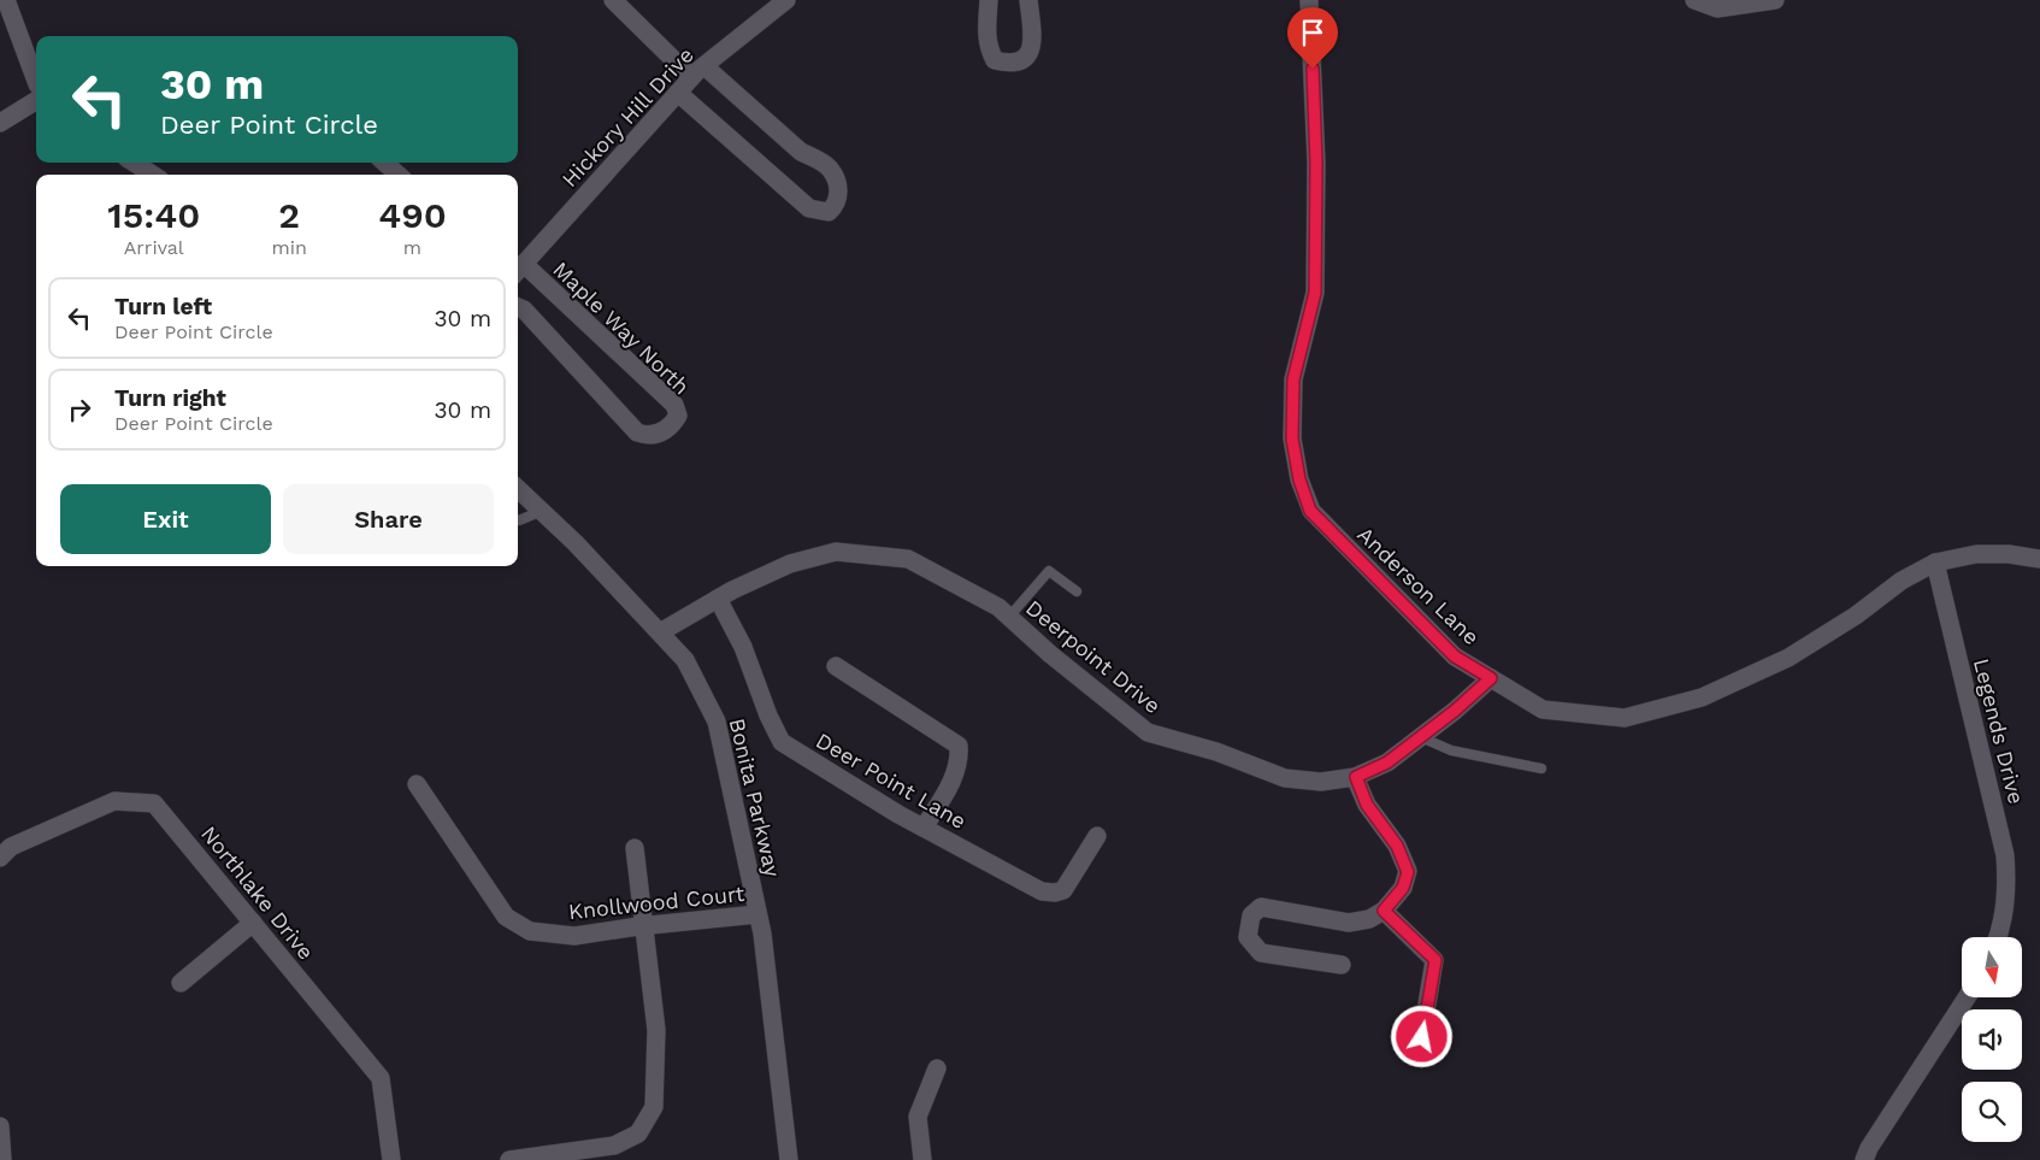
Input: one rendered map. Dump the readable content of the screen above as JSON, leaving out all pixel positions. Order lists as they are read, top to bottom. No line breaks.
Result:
{"streets":{"street":["Hickory Hill Drive","Maple Way North","Anderson Lane","Deerpoint Drive","Legends Drive","Deer Point Lane","Bonita Parkway","Northlake Drive","Knollwood Court"]},"crossings":[["Hickory Hill Drive","Maple Way North"],["Anderson Lane","Deerpoint Drive"],["Anderson Lane","Legends Drive"],["Deerpoint Drive","Deer Point Lane"],["Deerpoint Drive","Bonita Parkway"],["Bonita Parkway","Knollwood Court"]],"north":"bottom","page":{"turn":["30 m","Deer Point Circle"],"eta":["15:40","Arrival","2","min","490","m"],"list":[{"name":"Turn left","note":"Deer Point Circle","value":"30 m"},{"name":"Turn right","note":"Deer Point Circle","value":"30 m"}],"buttons":["Exit","Share"]}}
